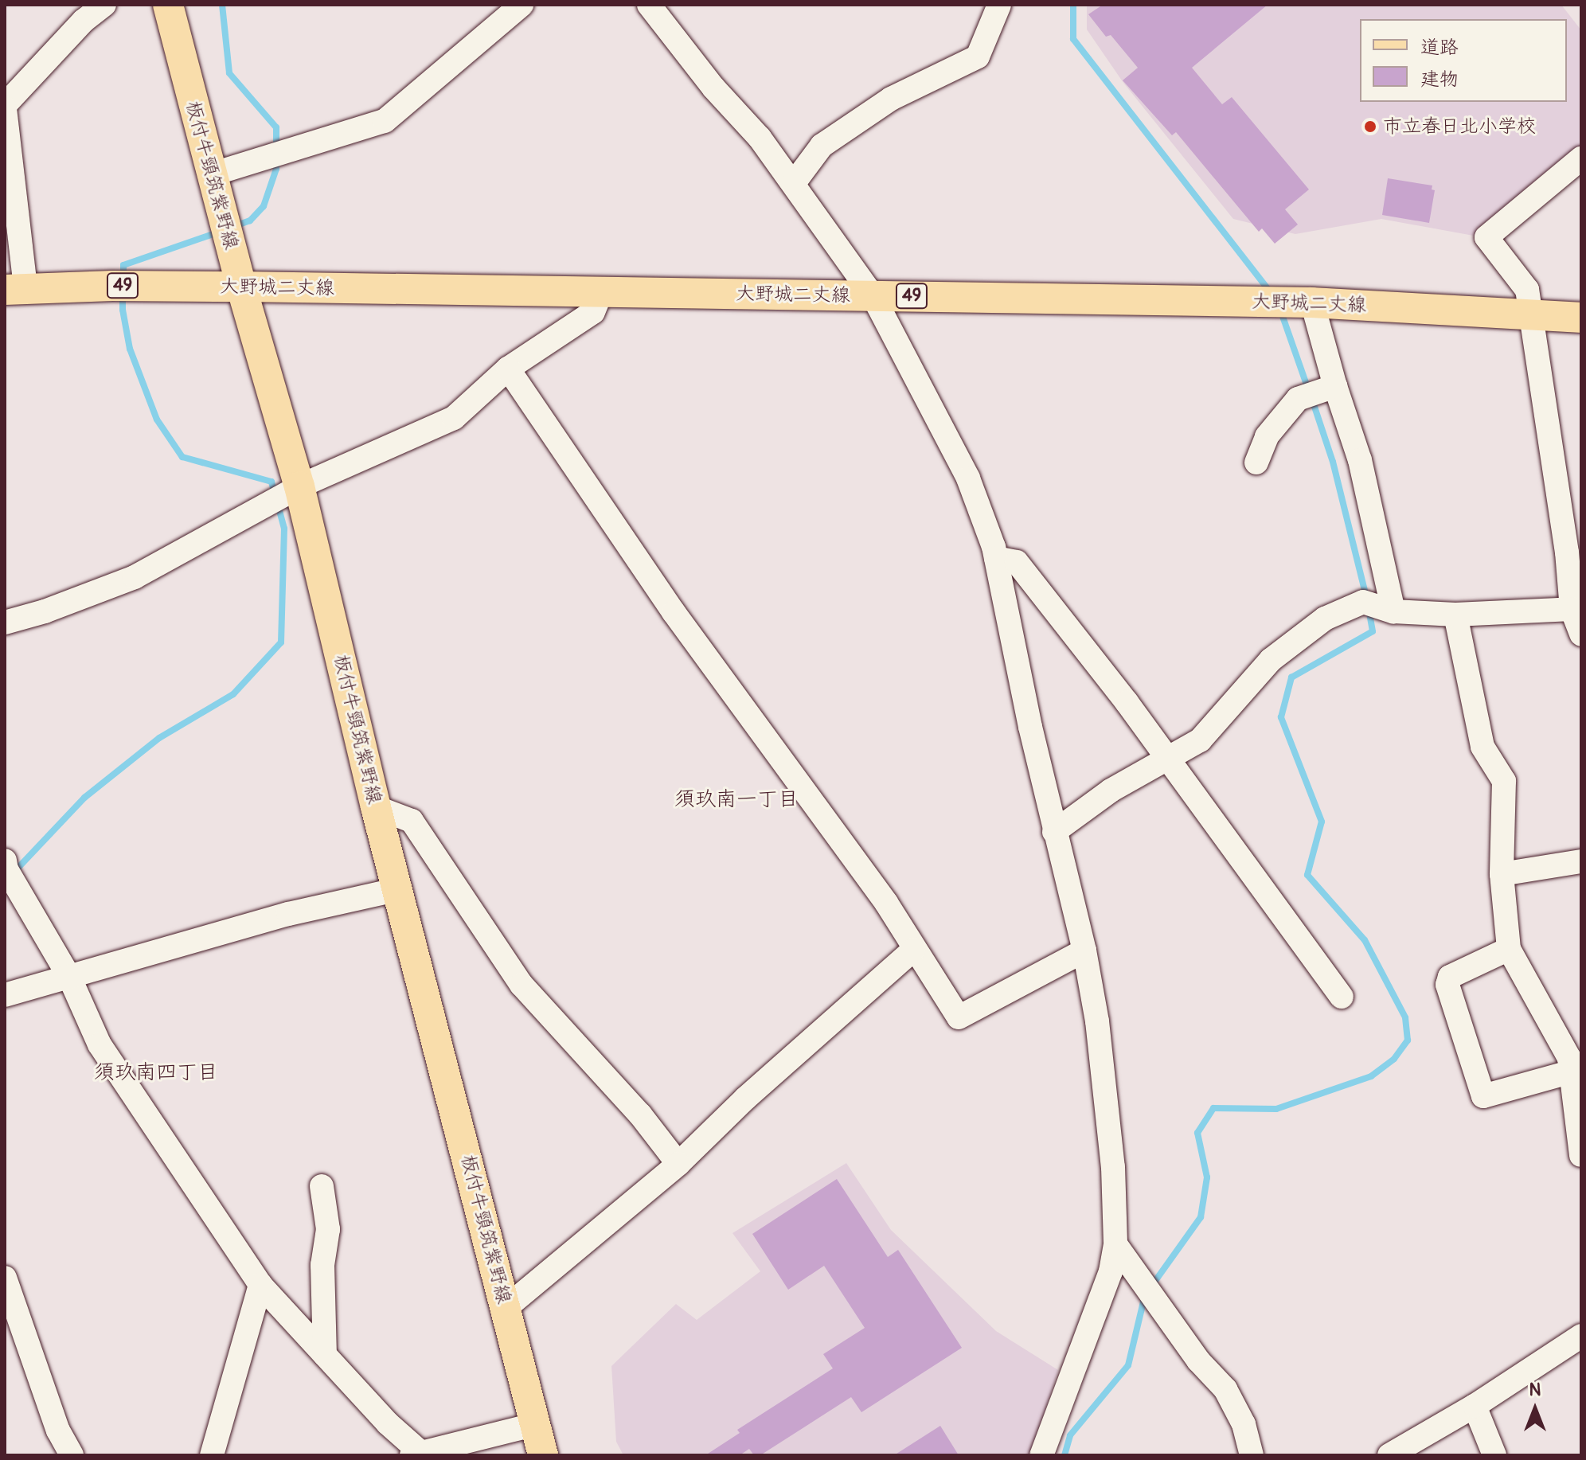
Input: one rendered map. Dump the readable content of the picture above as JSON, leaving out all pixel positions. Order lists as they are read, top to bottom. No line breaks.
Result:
{"streets":{"main road":["板付牛頸筑紫野線","49","大野城二丈線"]},"crossings":[["板付牛頸筑紫野線","大野城二丈線"]],"districts":["須玖南一丁目","須玖南四丁目"],"places":["市立春日北小学校"],"legend":["道路","建物"],"north":"top"}
